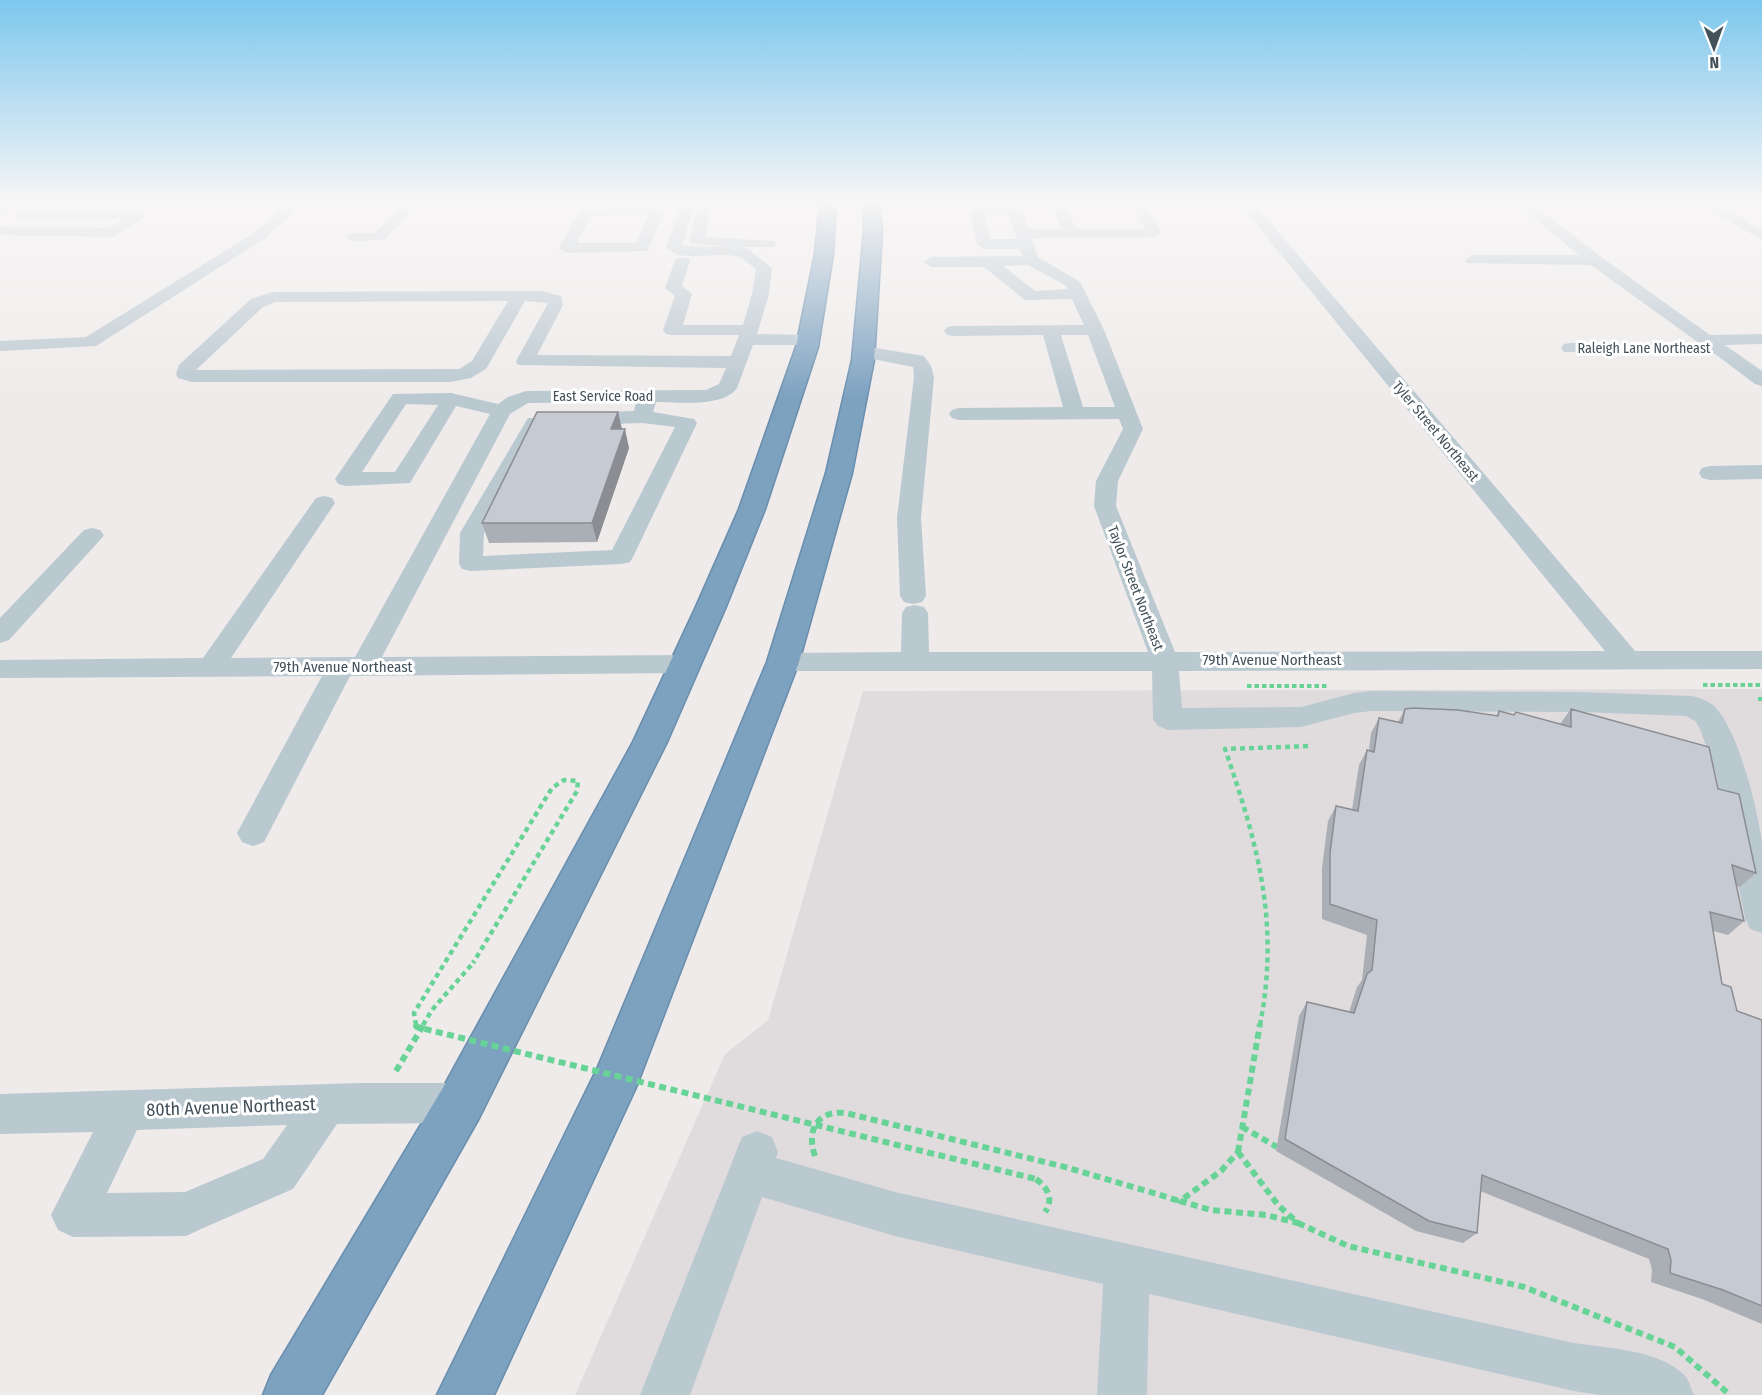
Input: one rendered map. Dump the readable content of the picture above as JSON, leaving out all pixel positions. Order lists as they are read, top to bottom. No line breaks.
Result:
{"streets":{"street":["Raleigh Lane Northeast","East Service Road","Tyler Street Northeast","Taylor Street Northeast","79th Avenue Northeast","80th Avenue Northeast"]},"crossings":[["Tyler Street Northeast","79th Avenue Northeast"],["Taylor Street Northeast","79th Avenue Northeast"]],"north":"bottom"}
